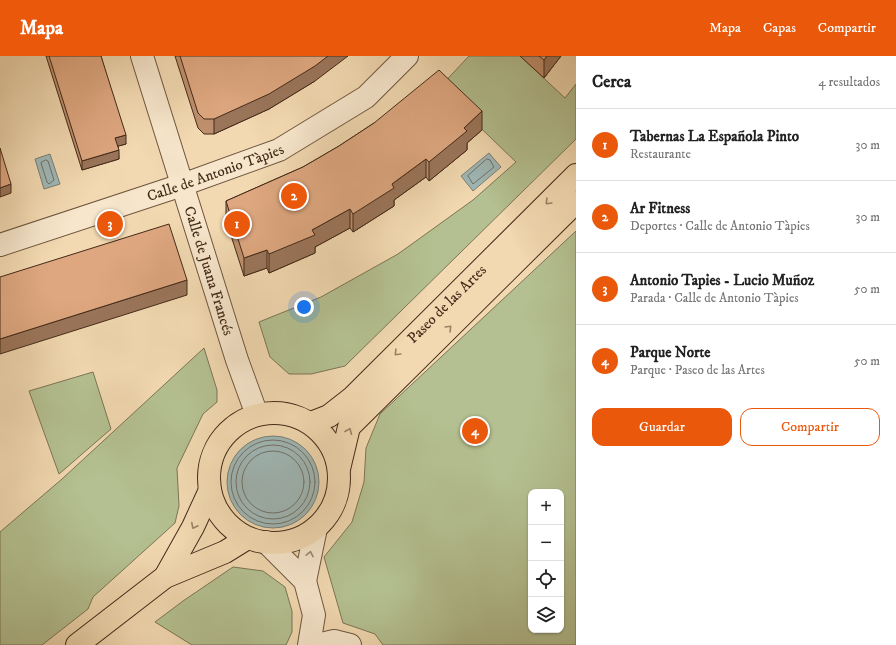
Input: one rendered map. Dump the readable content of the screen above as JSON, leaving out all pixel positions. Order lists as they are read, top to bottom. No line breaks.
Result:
{"streets":{"main road":["Paseo de las Artes"],"street":["Calle de Antonio Tàpies","Calle de Juana Francés"]},"crossings":[["Calle de Antonio Tàpies","Calle de Juana Francés"],["Calle de Juana Francés","Paseo de las Artes"]],"page":{"header":"Mapa","nav":["Mapa","Capas","Compartir"],"heading":["Cerca","4 resultados"],"list":[{"mark":"1","name":"Tabernas La Española Pinto","note":"Restaurante","value":"30 m"},{"mark":"2","name":"Ar Fitness","note":"Deportes · Calle de Antonio Tàpies","value":"30 m"},{"mark":"3","name":"Antonio Tapies - Lucio Muñoz","note":"Parada · Calle de Antonio Tàpies","value":"50 m"},{"mark":"4","name":"Parque Norte","note":"Parque · Paseo de las Artes","value":"50 m"}],"pins":["2","1","3","4"],"buttons":["Guardar","Compartir"],"map_buttons":["+","−"]}}
